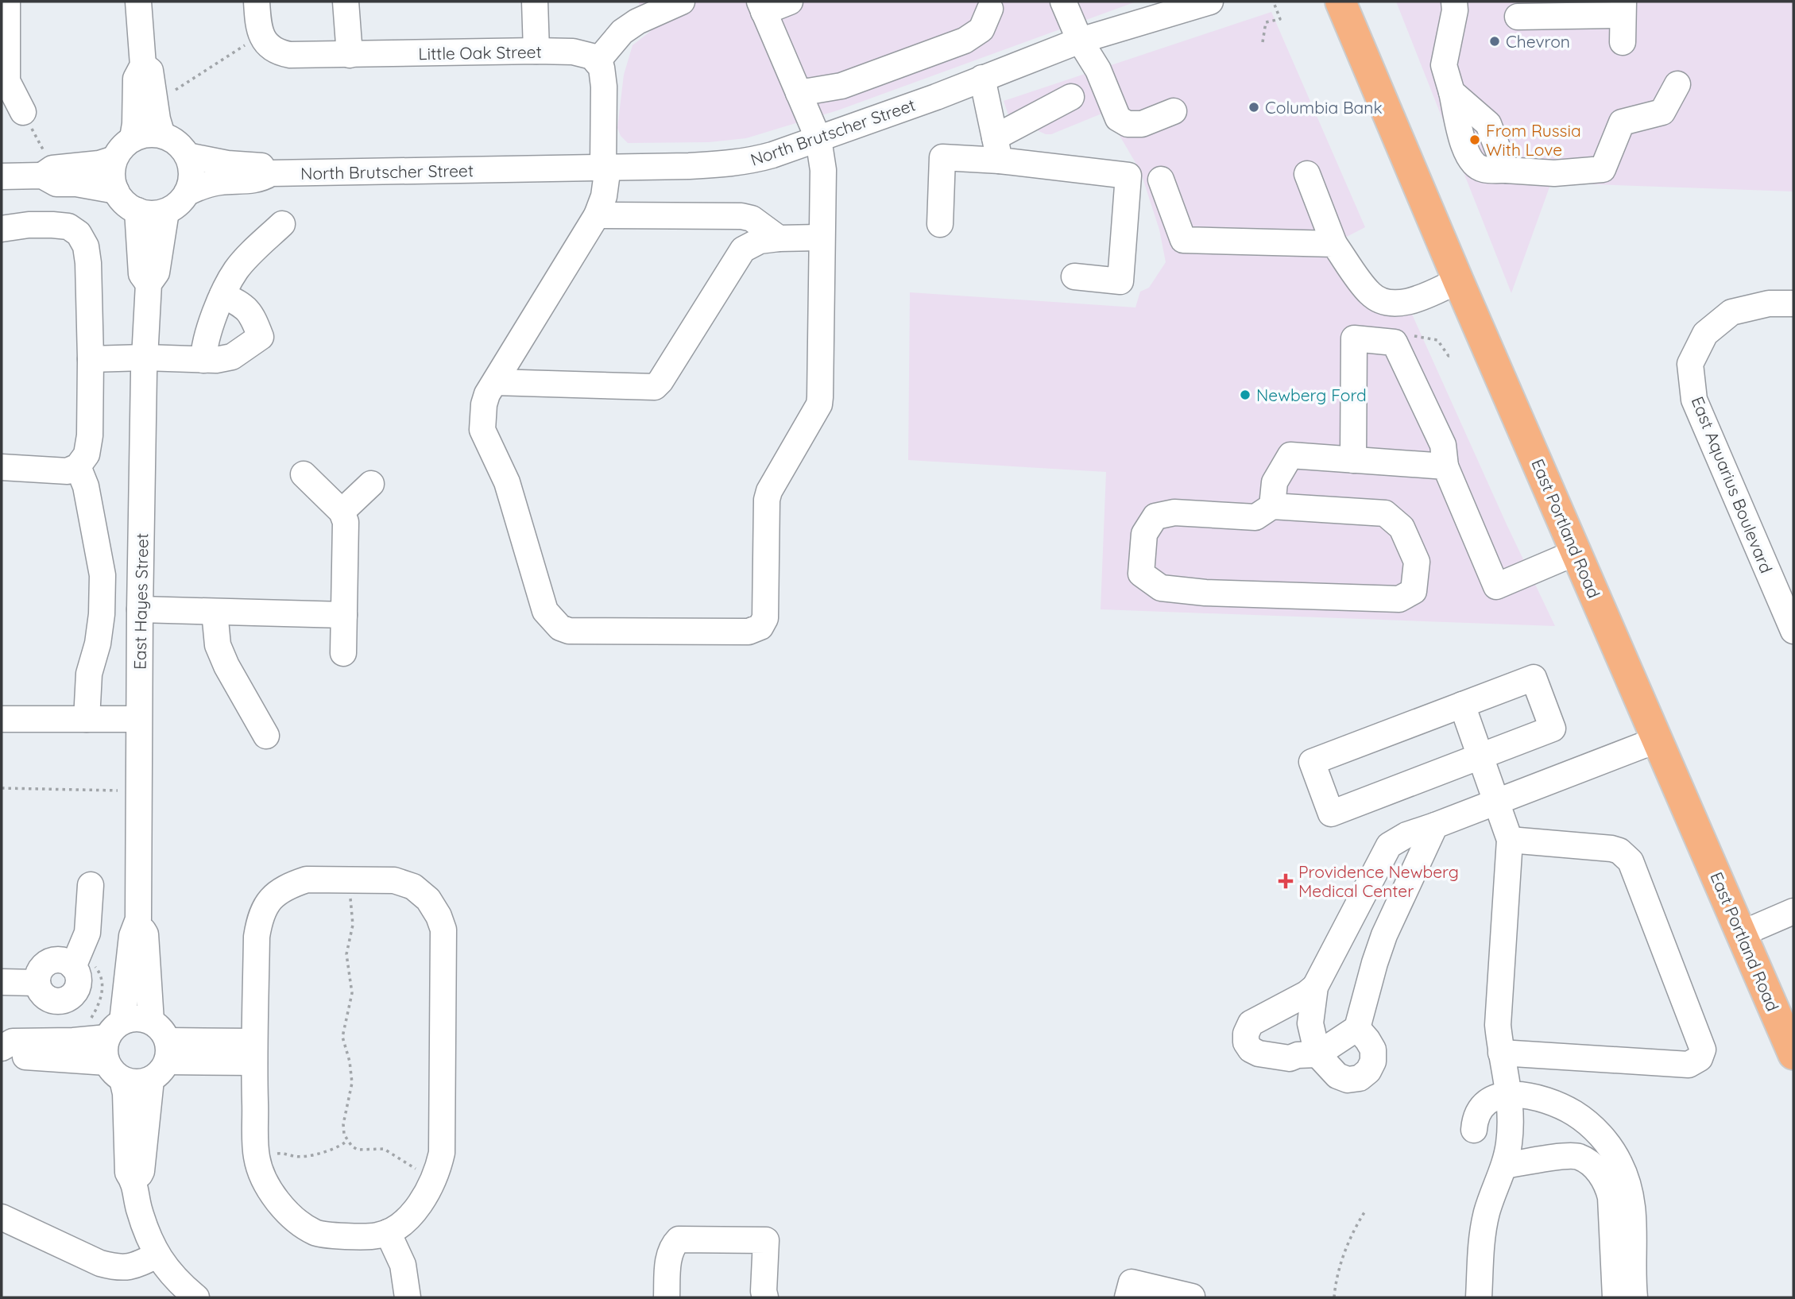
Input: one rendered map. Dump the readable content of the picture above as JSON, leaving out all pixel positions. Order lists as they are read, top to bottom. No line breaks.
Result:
{"streets":{"highway":["East Portland Road"],"street":["Little Oak Street","North Brutscher Street","East Aquarius Boulevard","East Hayes Street"]},"crossings":[["North Brutscher Street","East Hayes Street"]],"places":{"other":["Chevron","Columbia Bank","From Russia With Love","Newberg Ford"],"health":["Providence Newberg Medical Center"]}}
